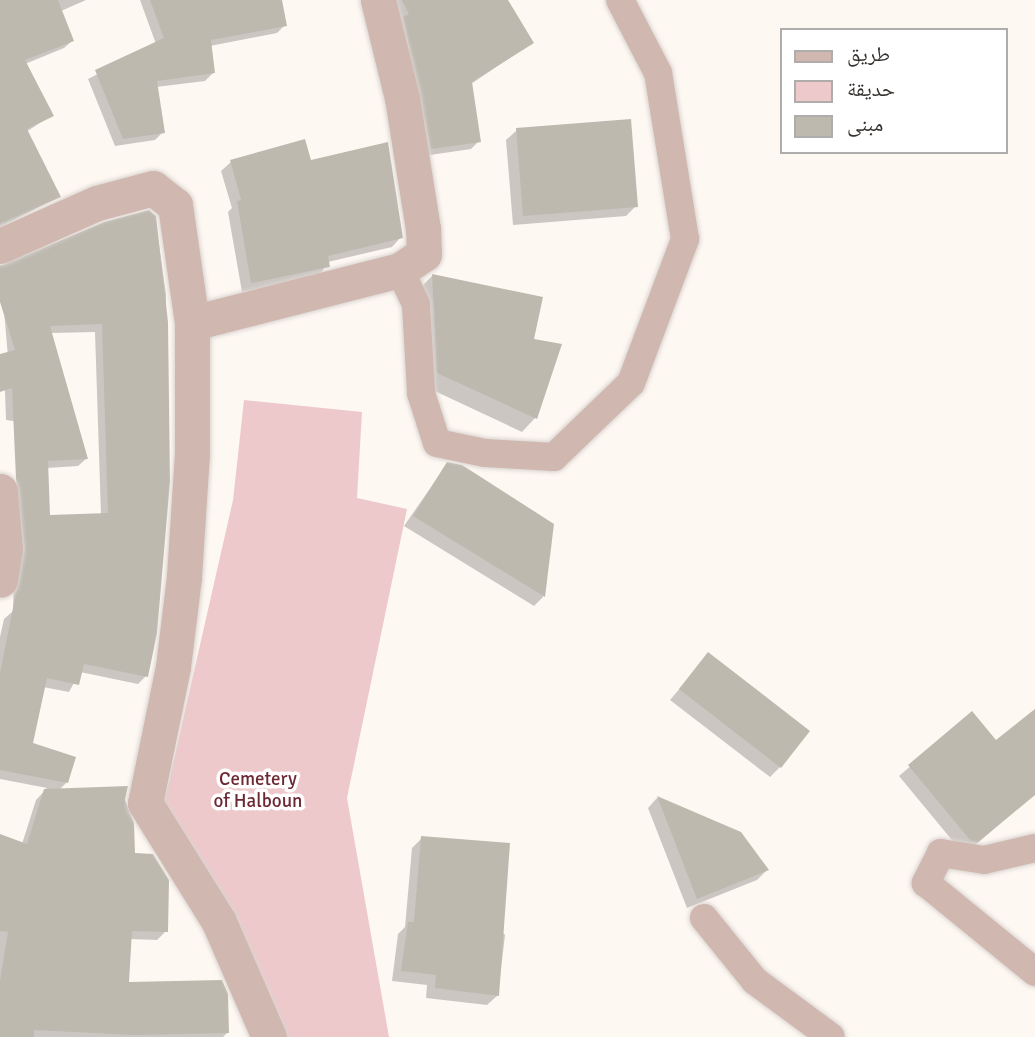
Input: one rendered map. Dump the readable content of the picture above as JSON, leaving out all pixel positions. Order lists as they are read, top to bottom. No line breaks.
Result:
{"parks":["Cemetery of Halboun"],"legend":["طريق","حديقة","مبنى"]}
